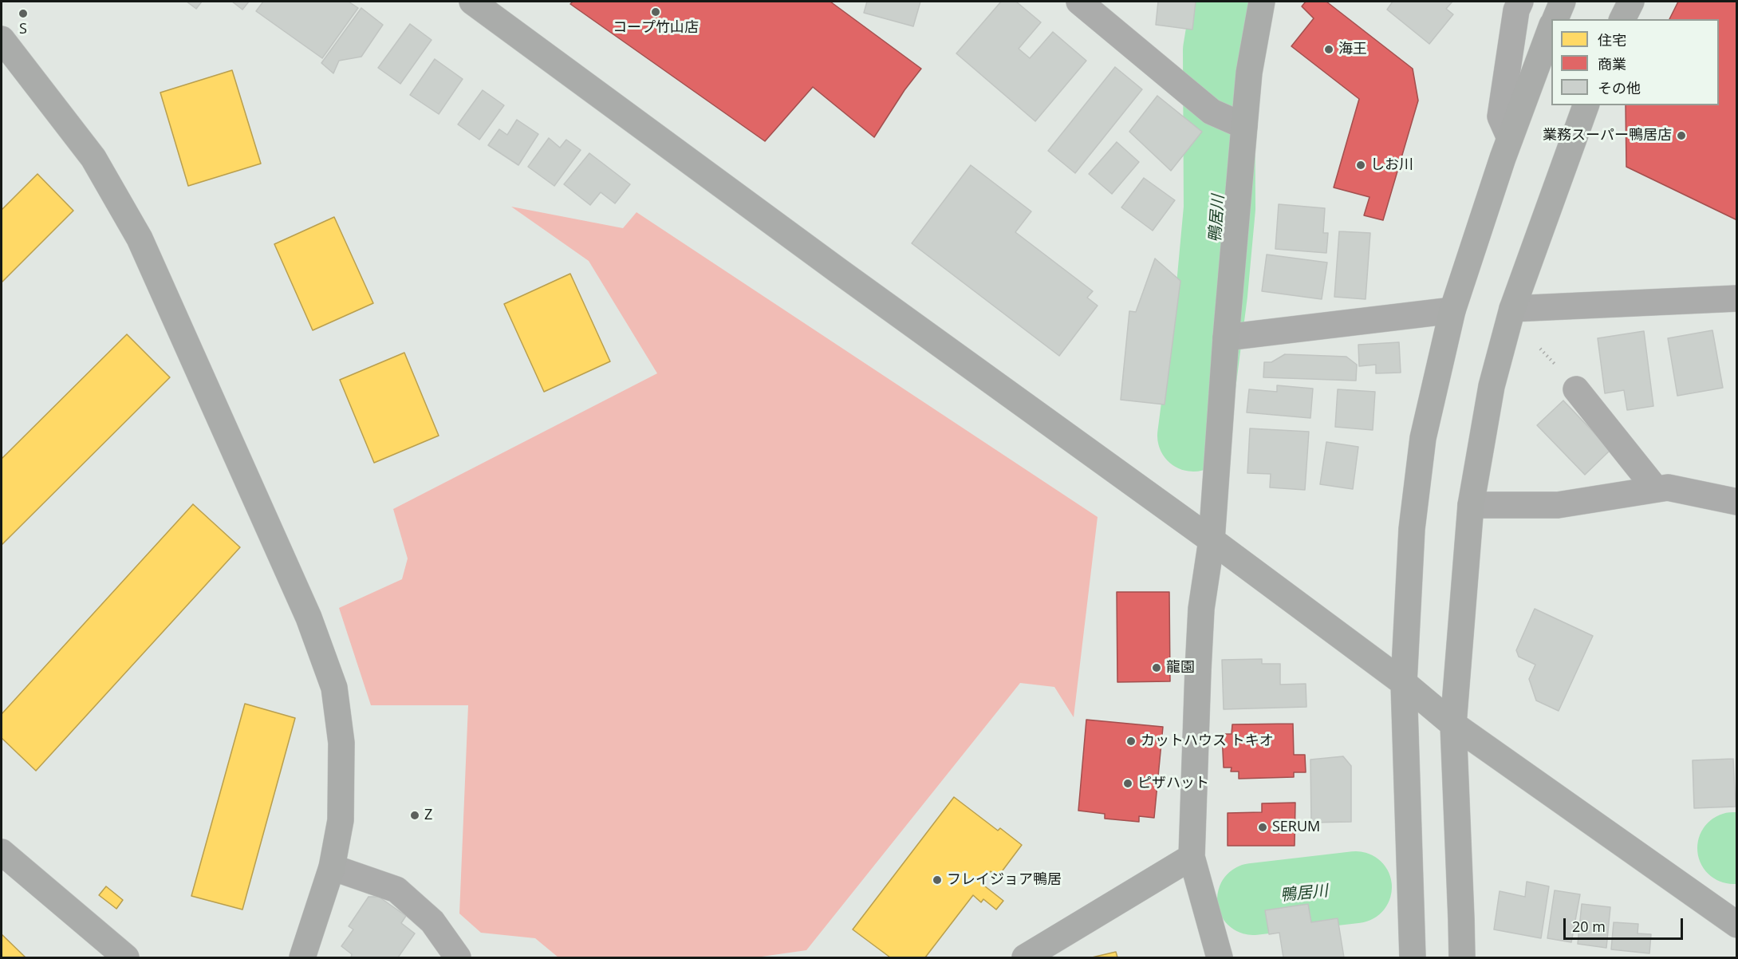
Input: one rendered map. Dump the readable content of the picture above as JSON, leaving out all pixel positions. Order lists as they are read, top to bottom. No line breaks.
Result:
{"water":["鴨居川"],"places":["コープ竹山店","S","海王","業務スーパー鴨居店","しお川","龍園","カットハウス トキオ","ピザハット","Z","SERUM","フレイジョア鴨居"],"legend":["住宅","商業","その他"],"scale_bar":"20 m"}
